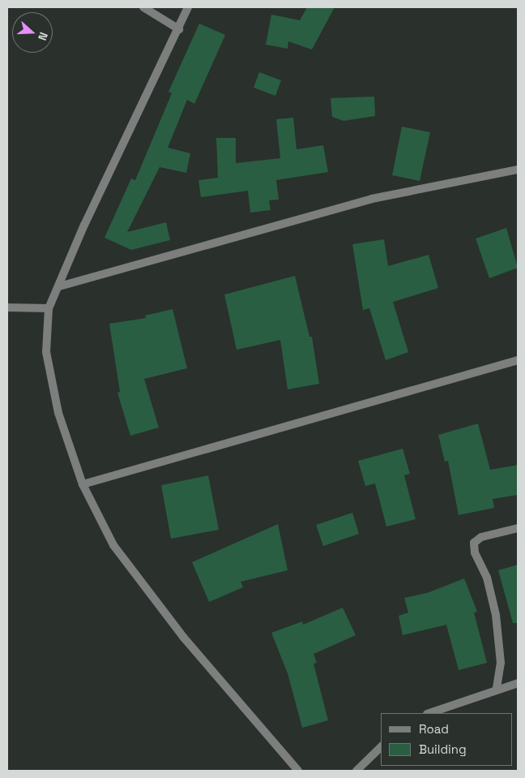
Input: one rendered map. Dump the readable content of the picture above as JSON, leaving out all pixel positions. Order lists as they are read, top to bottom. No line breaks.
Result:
{"legend":["Road","Building"],"north":"right"}
